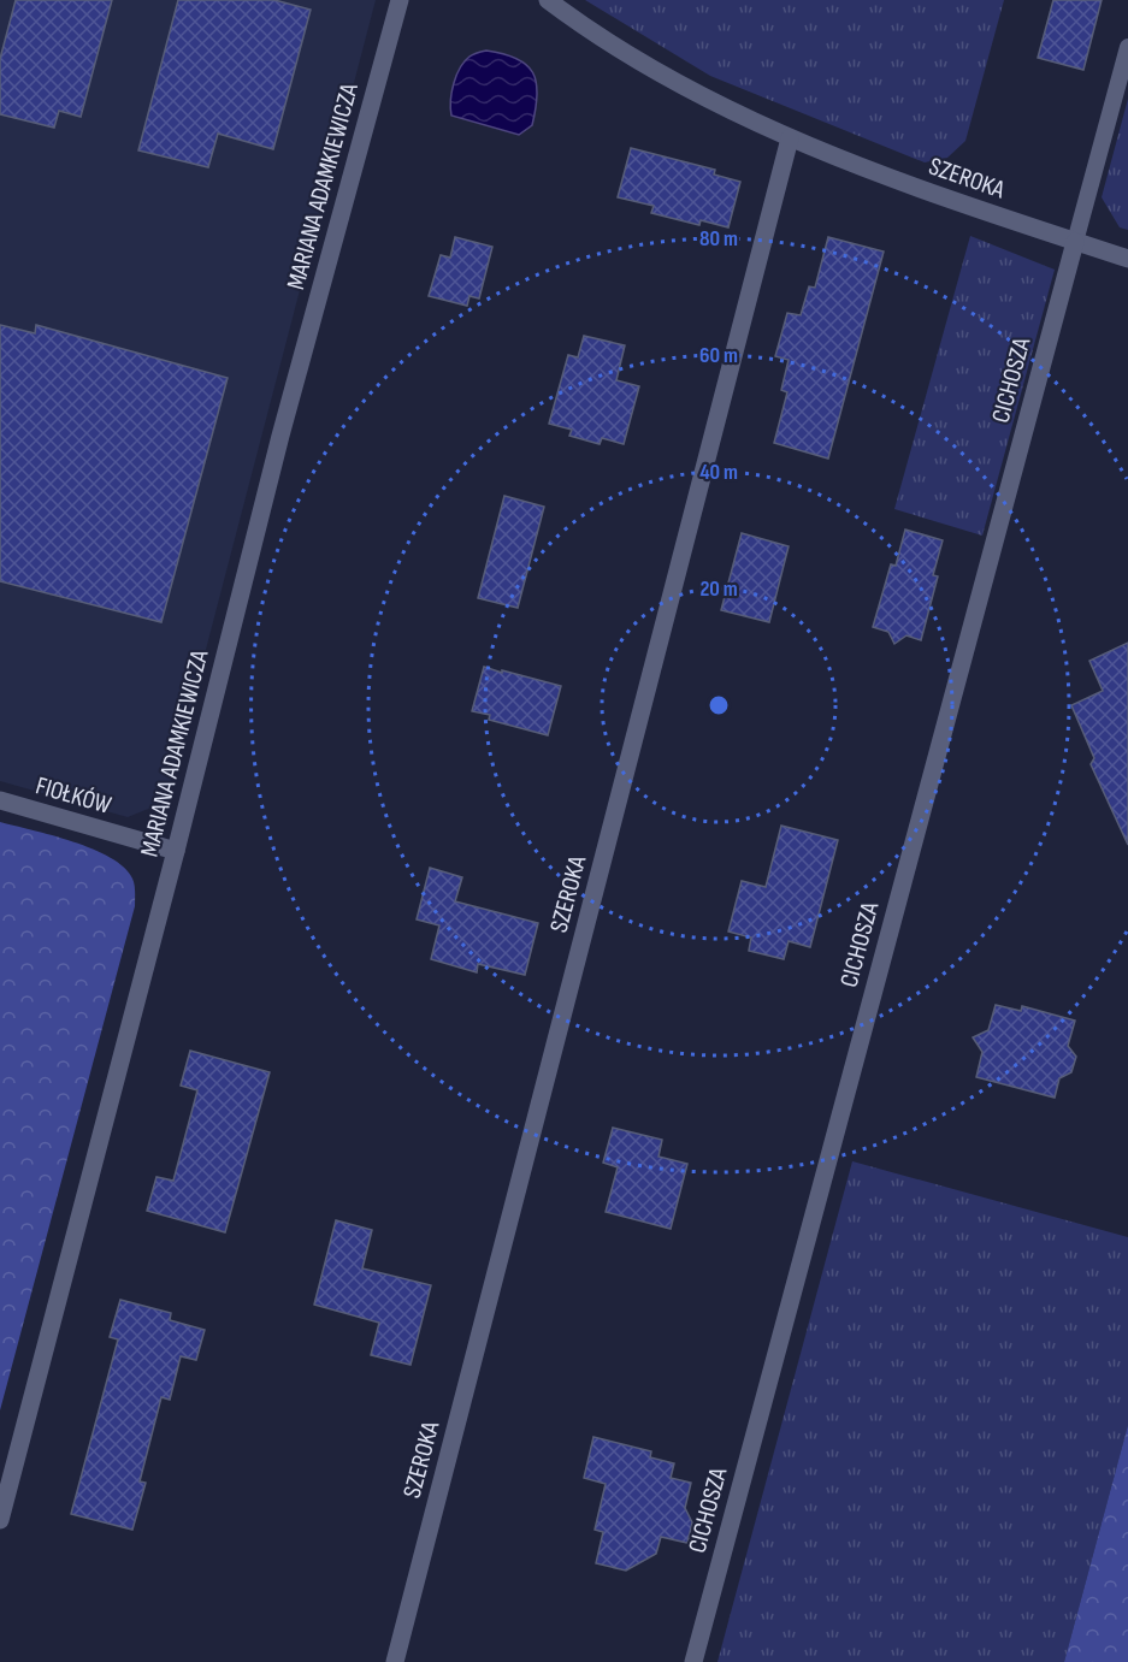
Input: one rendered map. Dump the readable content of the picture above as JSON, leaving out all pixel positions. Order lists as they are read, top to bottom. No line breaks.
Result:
{"streets":{"street":["SZEROKA","MARIANA ADAMKIEWICZA","CICHOSZA","FIOŁKÓW"]},"crossings":[["SZEROKA","CICHOSZA"],["MARIANA ADAMKIEWICZA","FIOŁKÓW"]],"rings":["80 m","60 m","40 m","20 m"]}
